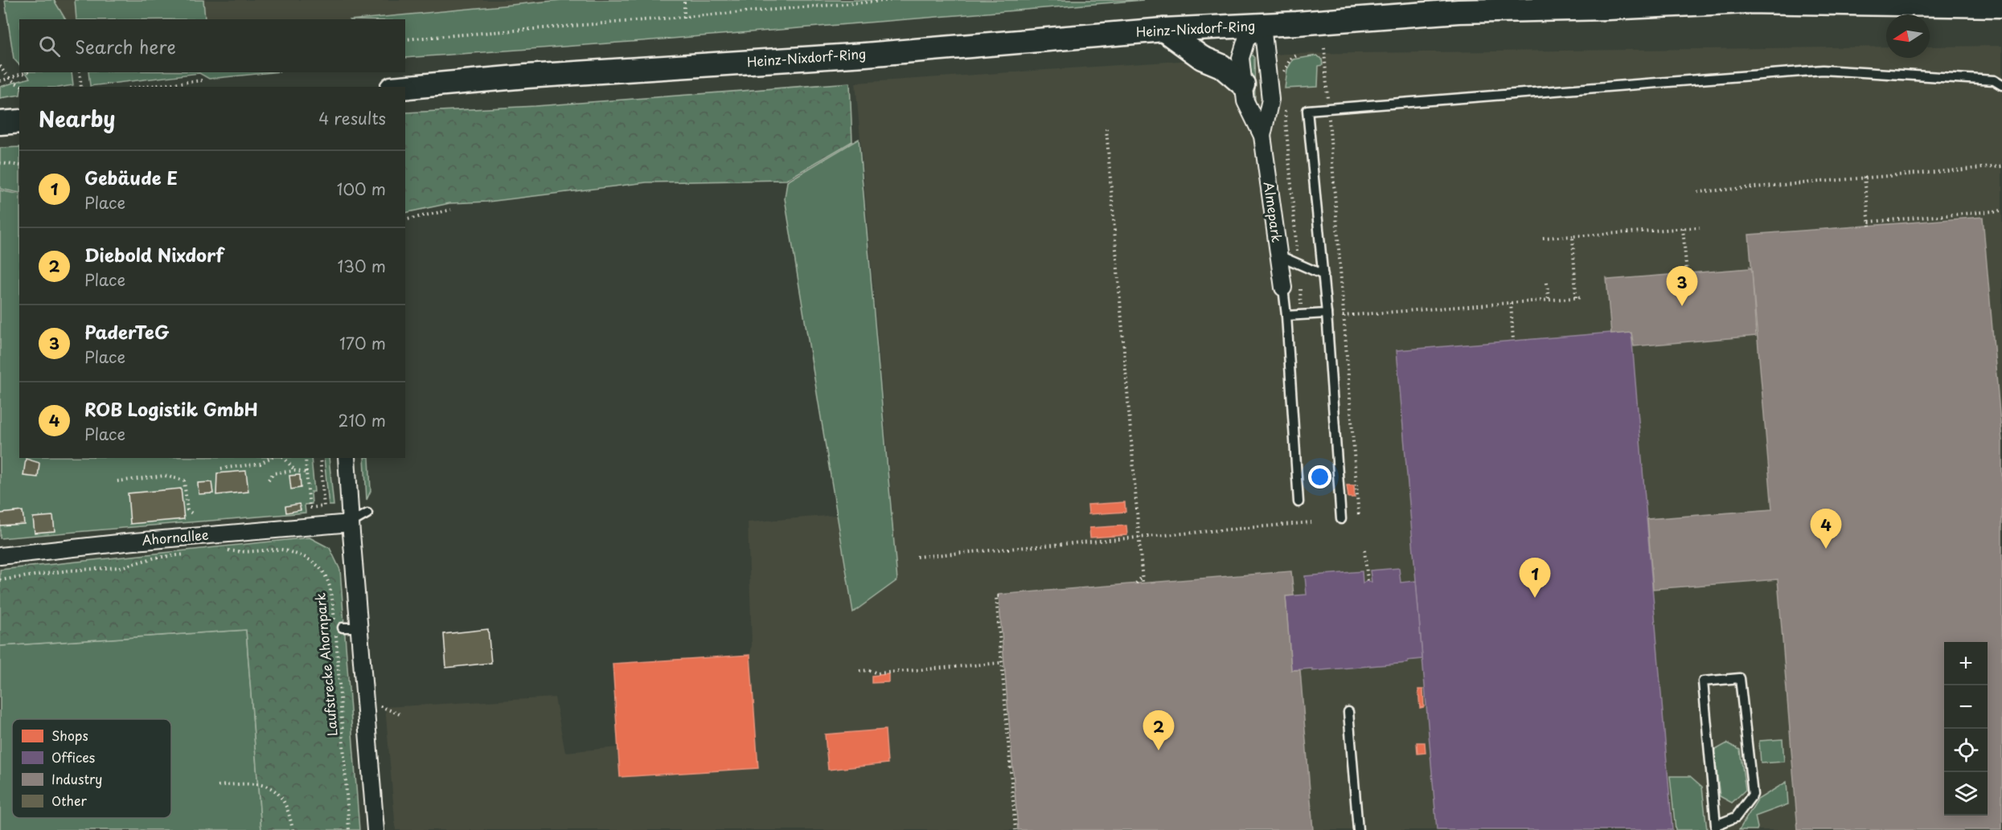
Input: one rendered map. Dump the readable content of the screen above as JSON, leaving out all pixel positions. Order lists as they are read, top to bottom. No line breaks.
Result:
{"streets":{"main road":["Heinz-Nixdorf-Ring"],"street":["Almepark","Ahornallee"],"path":["Laufstrecke Ahornpark"]},"crossings":[["Heinz-Nixdorf-Ring","Almepark"]],"legend":["Shops","Offices","Industry","Other"],"north":"left","page":{"search":"Search here","heading":["Nearby","4 results"],"list":[{"mark":"1","name":"Gebäude E","note":"Place","value":"100 m"},{"mark":"2","name":"Diebold Nixdorf","note":"Place","value":"130 m"},{"mark":"3","name":"PaderTeG","note":"Place","value":"170 m"},{"mark":"4","name":"ROB Logistik GmbH","note":"Place","value":"210 m"}],"pins":["3","4","1","2"],"map_buttons":["+","−"]}}
